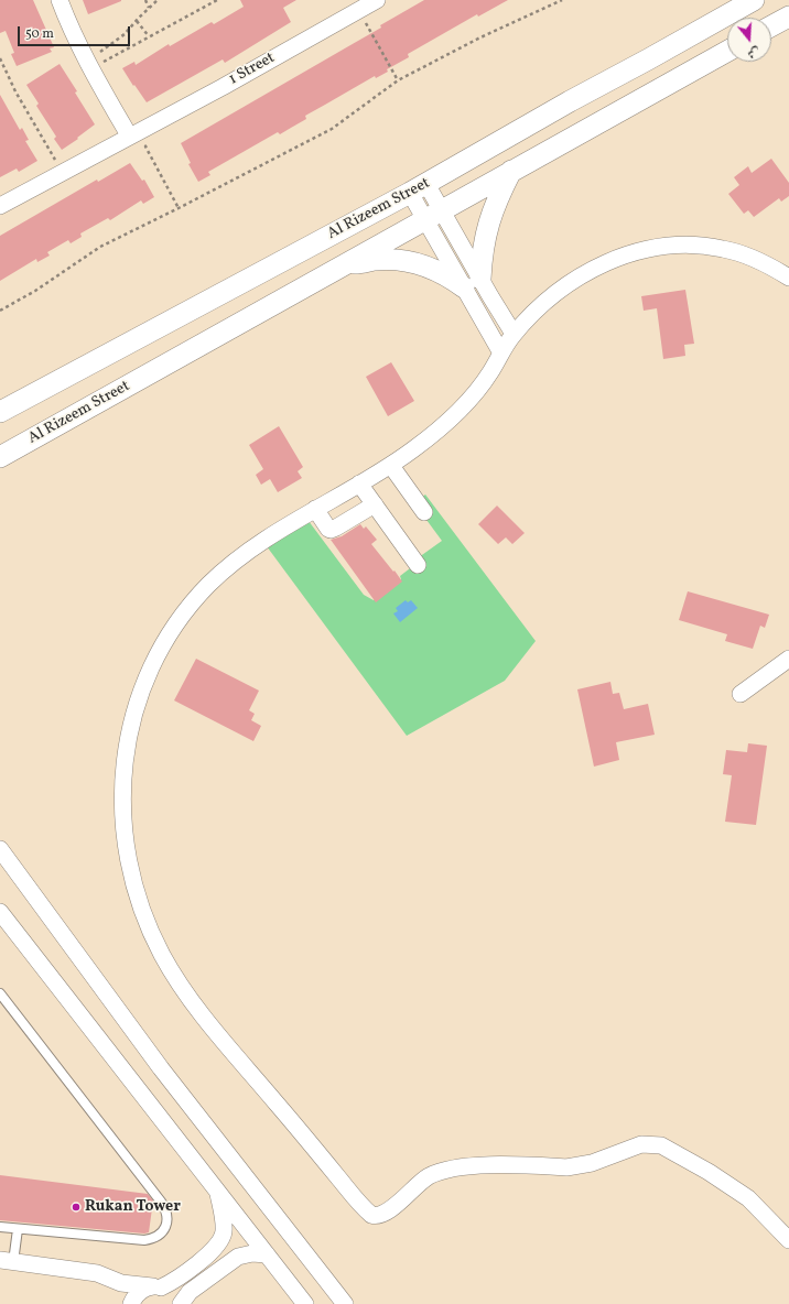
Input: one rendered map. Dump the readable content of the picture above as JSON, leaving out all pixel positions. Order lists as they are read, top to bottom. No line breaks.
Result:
{"streets":{"street":["1 Street","Al Rizeem Street"]},"places":["Rukan Tower"],"scale_bar":"50 m","north":"bottom"}
